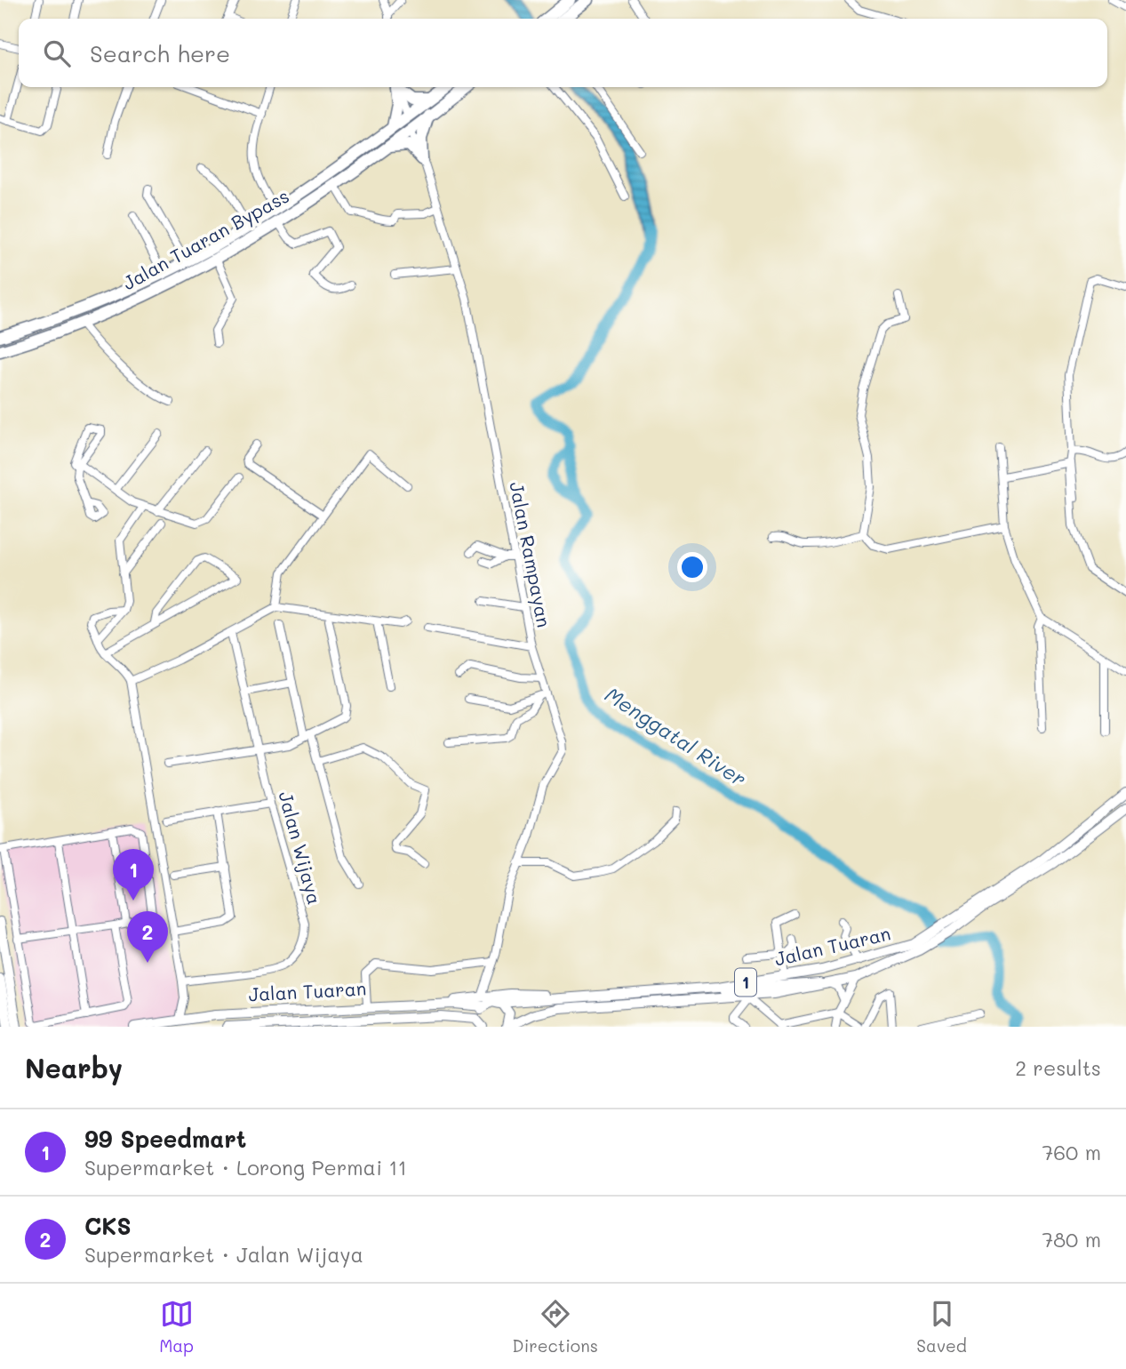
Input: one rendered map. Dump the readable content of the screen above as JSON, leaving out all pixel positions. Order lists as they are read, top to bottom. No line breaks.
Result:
{"streets":{"highway":["Jalan Tuaran Bypass"],"main road":["Jalan Tuaran","1"],"street":["Jalan Rampayan","Jalan Wijaya"]},"crossings":[["Jalan Tuaran Bypass","Jalan Rampayan"],["Jalan Tuaran","1"]],"water":["Menggatal River"],"page":{"search":"Search here","pins":["1","2"],"heading":["Nearby","2 results"],"list":[{"mark":"1","name":"99 Speedmart","note":"Supermarket · Lorong Permai 11","value":"760 m"},{"mark":"2","name":"CKS","note":"Supermarket · Jalan Wijaya","value":"780 m"}],"nav":["Map","Directions","Saved"]}}
